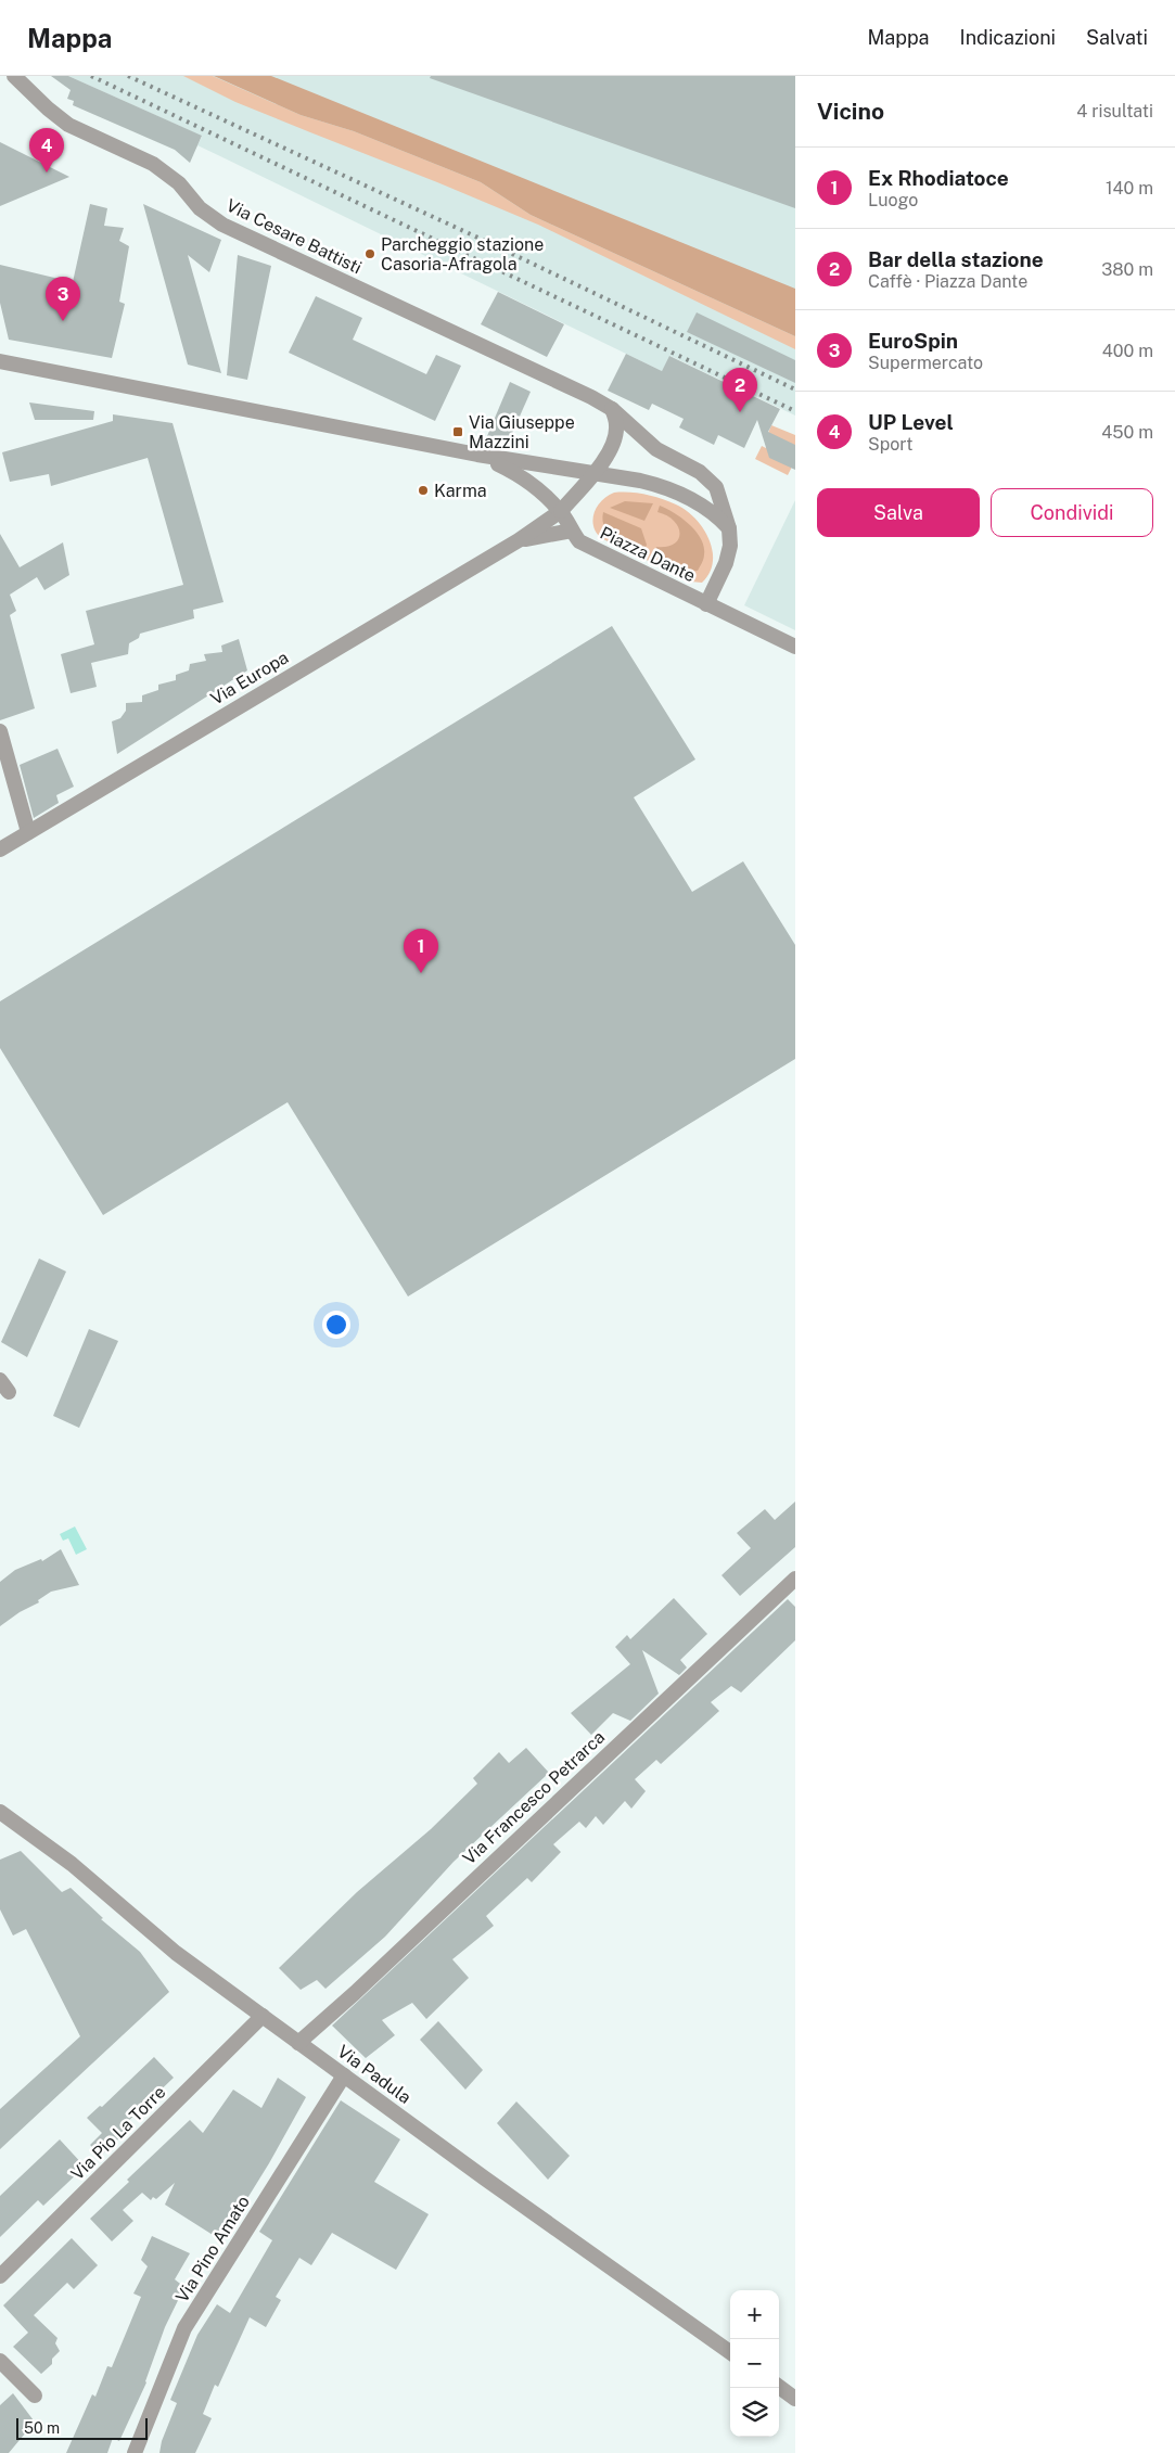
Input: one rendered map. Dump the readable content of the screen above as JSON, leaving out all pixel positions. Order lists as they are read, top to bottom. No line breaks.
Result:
{"streets":{"street":["Via Cesare Battisti","Piazza Dante","Via Europa","Via Francesco Petrarca","Via Padula","Via Pio La Torre","Via Pino Amato"]},"crossings":[["Via Cesare Battisti","Piazza Dante"],["Piazza Dante","Via Europa"],["Via Francesco Petrarca","Via Padula"],["Via Padula","Via Pio La Torre"],["Via Padula","Via Pino Amato"]],"places":{"other":["Parcheggio stazione Casoria-Afragola","Karma"],"transit":["Via Giuseppe Mazzini"]},"scale_bar":"50 m","page":{"header":"Mappa","nav":["Mappa","Indicazioni","Salvati"],"heading":["Vicino","4 risultati"],"pins":["4","3","2","1"],"list":[{"mark":"1","name":"Ex Rhodiatoce","note":"Luogo","value":"140 m"},{"mark":"2","name":"Bar della stazione","note":"Caffè · Piazza Dante","value":"380 m"},{"mark":"3","name":"EuroSpin","note":"Supermercato","value":"400 m"},{"mark":"4","name":"UP Level","note":"Sport","value":"450 m"}],"buttons":["Salva","Condividi"],"map_buttons":["+","−"],"scale":"50 m"}}
